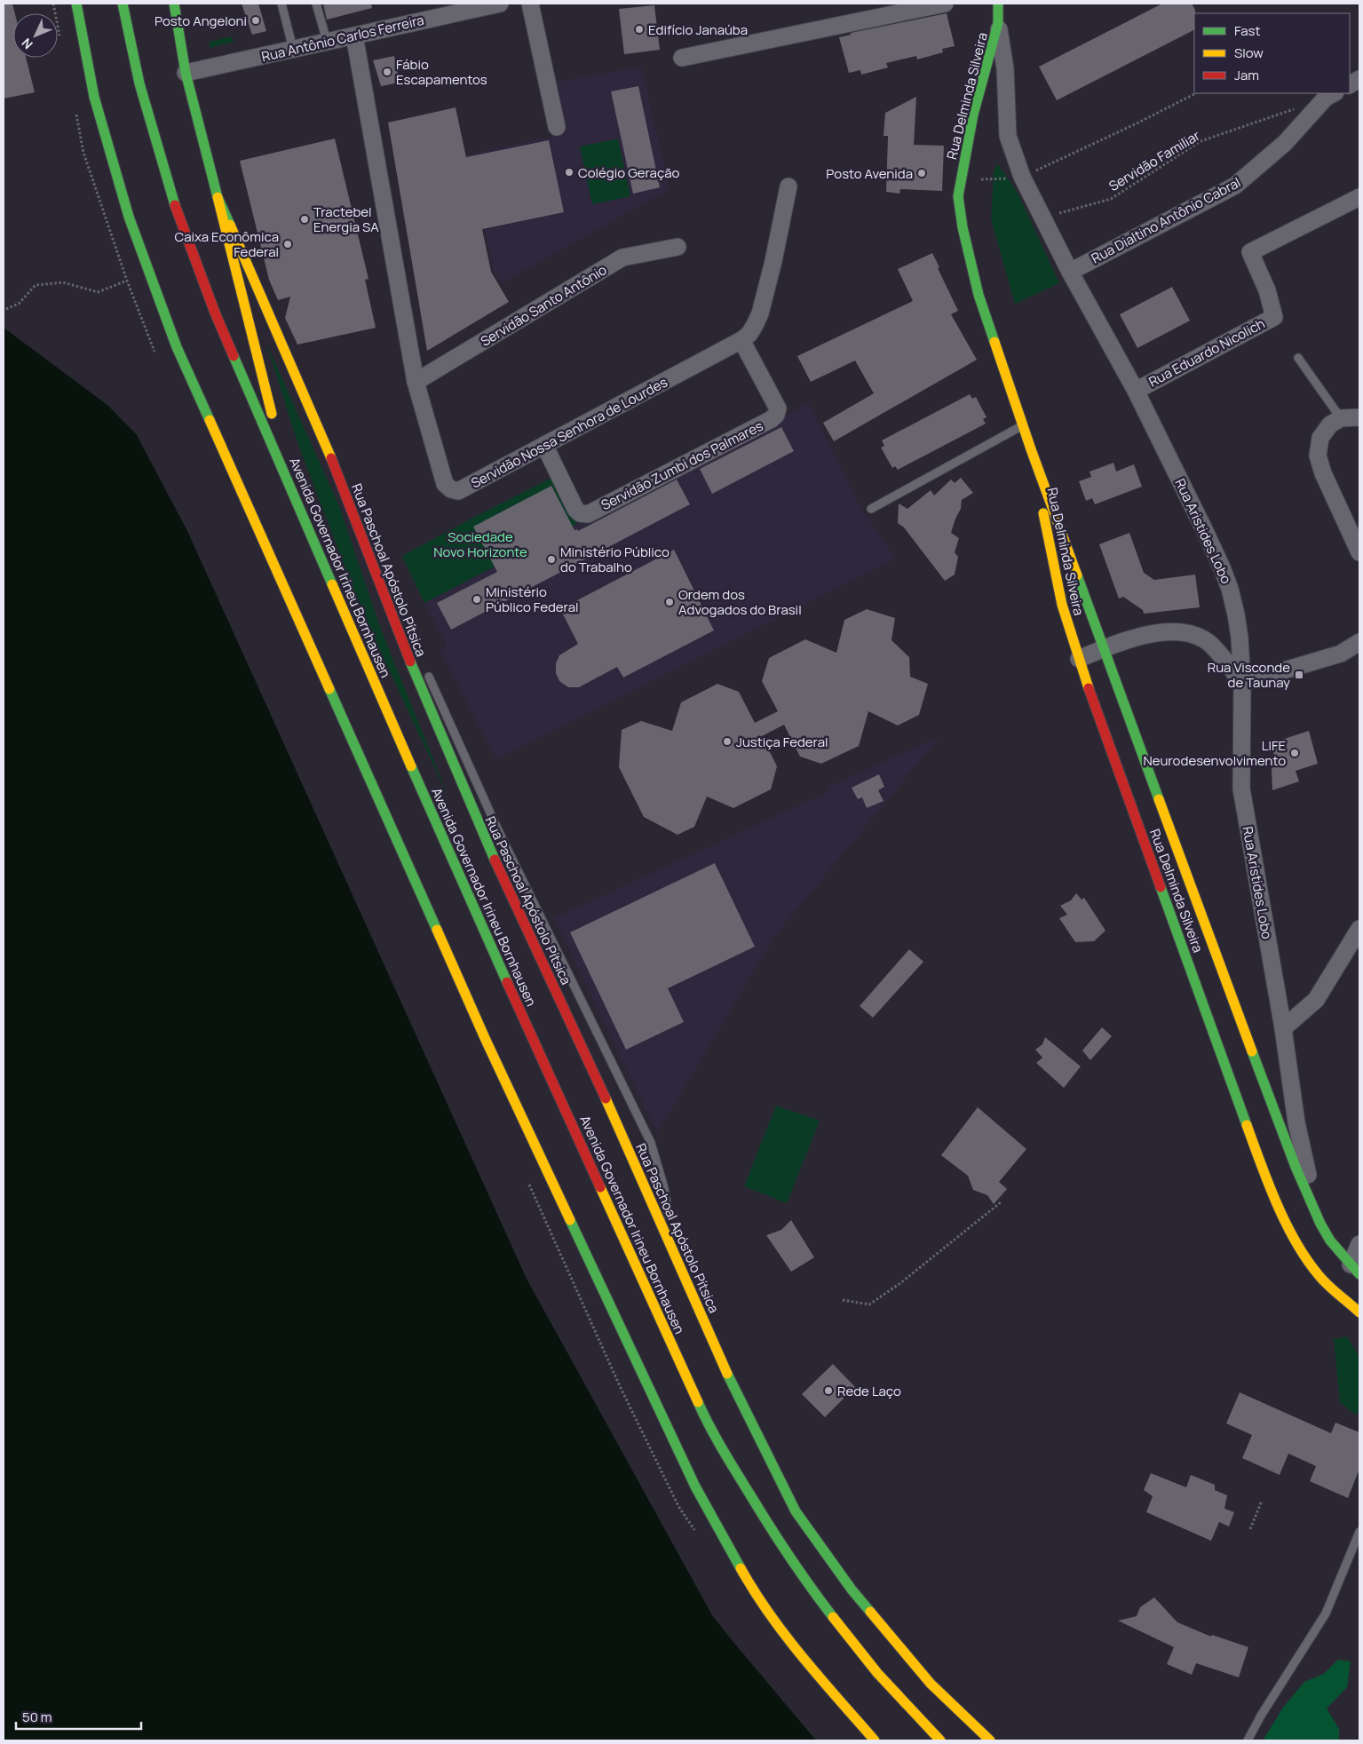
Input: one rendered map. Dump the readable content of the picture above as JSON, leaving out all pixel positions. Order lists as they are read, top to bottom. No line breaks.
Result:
{"streets":{"main road":["Rua Delminda Silveira","Avenida Governador Irineu Bornhausen","Rua Paschoal Apóstolo Pítsica"],"street":["Rua Antônio Carlos Ferreira","Rua Dialtino Antônio Cabral","Servidão Santo Antônio","Rua Eduardo Nicolich","Servidão Nossa Senhora de Lourdes","Servidão Zumbi dos Palmares","Rua Aristides Lobo"],"path":["Servidão Familiar"]},"crossings":[["Rua Antônio Carlos Ferreira","Servidão Nossa Senhora de Lourdes"],["Rua Antônio Carlos Ferreira","Rua Paschoal Apóstolo Pítsica"],["Rua Delminda Silveira","Rua Aristides Lobo"],["Servidão Familiar","Rua Aristides Lobo"],["Rua Dialtino Antônio Cabral","Rua Aristides Lobo"],["Servidão Santo Antônio","Servidão Nossa Senhora de Lourdes"],["Rua Eduardo Nicolich","Rua Aristides Lobo"],["Servidão Nossa Senhora de Lourdes","Servidão Zumbi dos Palmares"]],"parks":["Sociedade Novo Horizonte"],"places":{"other":["Posto Angeloni","Edifício Janaúba","Fábio Escapamentos","Colégio Geração","Posto Avenida","Tractebel Energia SA","Caixa Econômica Federal","Ministério Público do Trabalho","Ministério Público Federal","Ordem dos Advogados do Brasil","Justiça Federal","LIFE Neurodesenvolvimento","Rede Laço"],"transit":["Rua Visconde de Taunay"]},"legend":["Fast","Slow","Jam"],"scale_bar":"50 m","north":"bottom left"}
